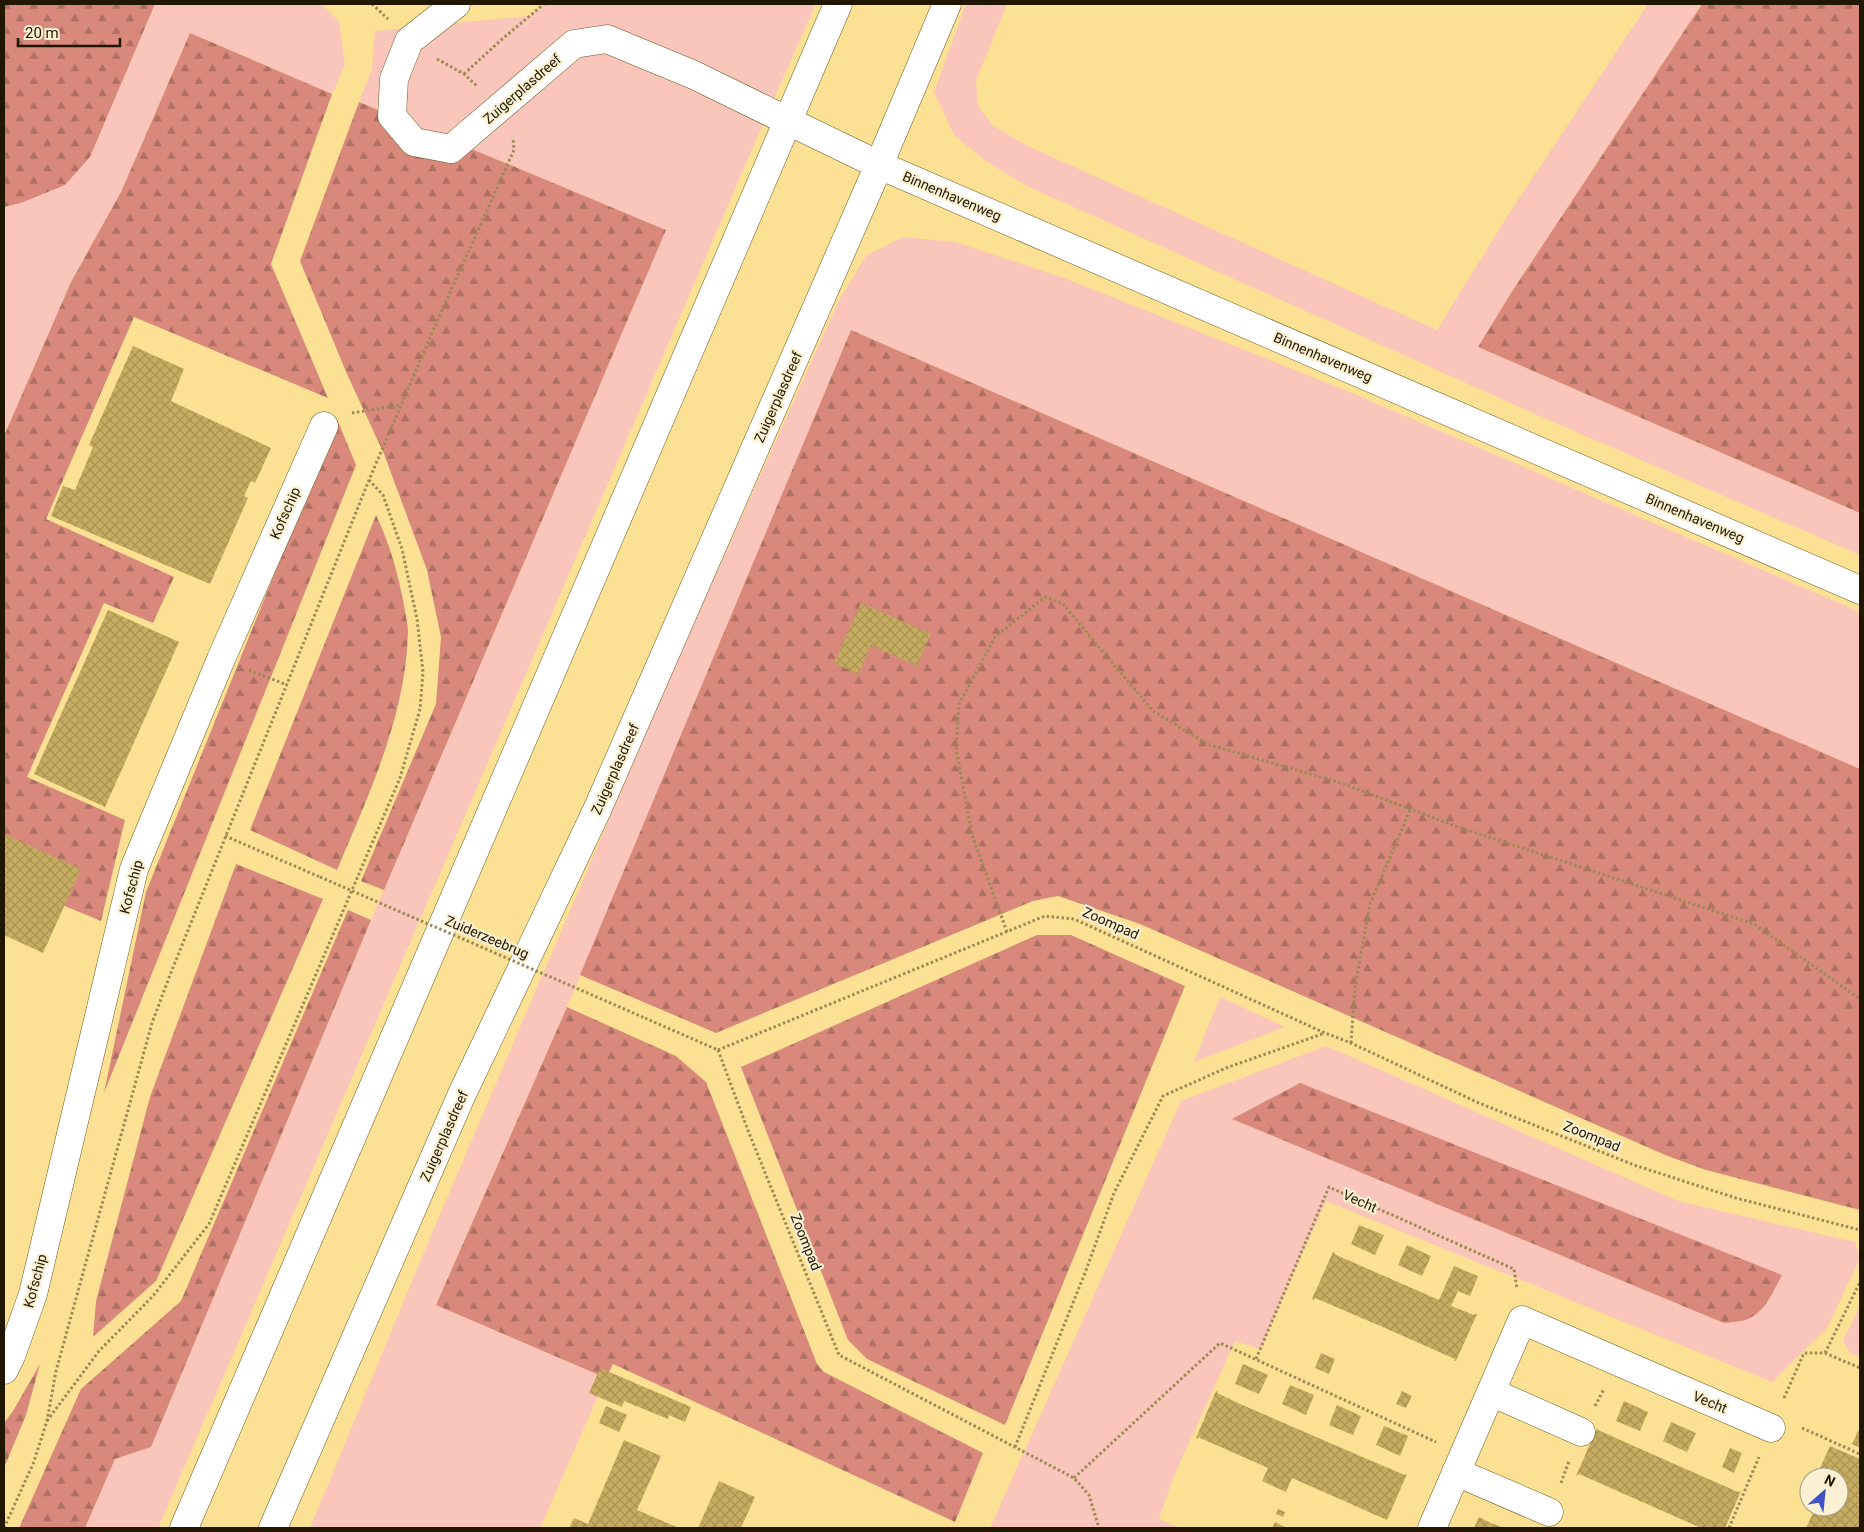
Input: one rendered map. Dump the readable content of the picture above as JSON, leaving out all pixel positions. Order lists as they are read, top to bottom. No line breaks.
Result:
{"streets":{"street":["Zuigerplasdreef","Binnenhavenweg","Kofschip","Vecht"],"path":["Zoompad","Zuiderzeebrug"]},"crossings":[["Zuigerplasdreef","Binnenhavenweg"],["Zoompad","Zuiderzeebrug"]],"scale_bar":"20 m","north":"top right"}
